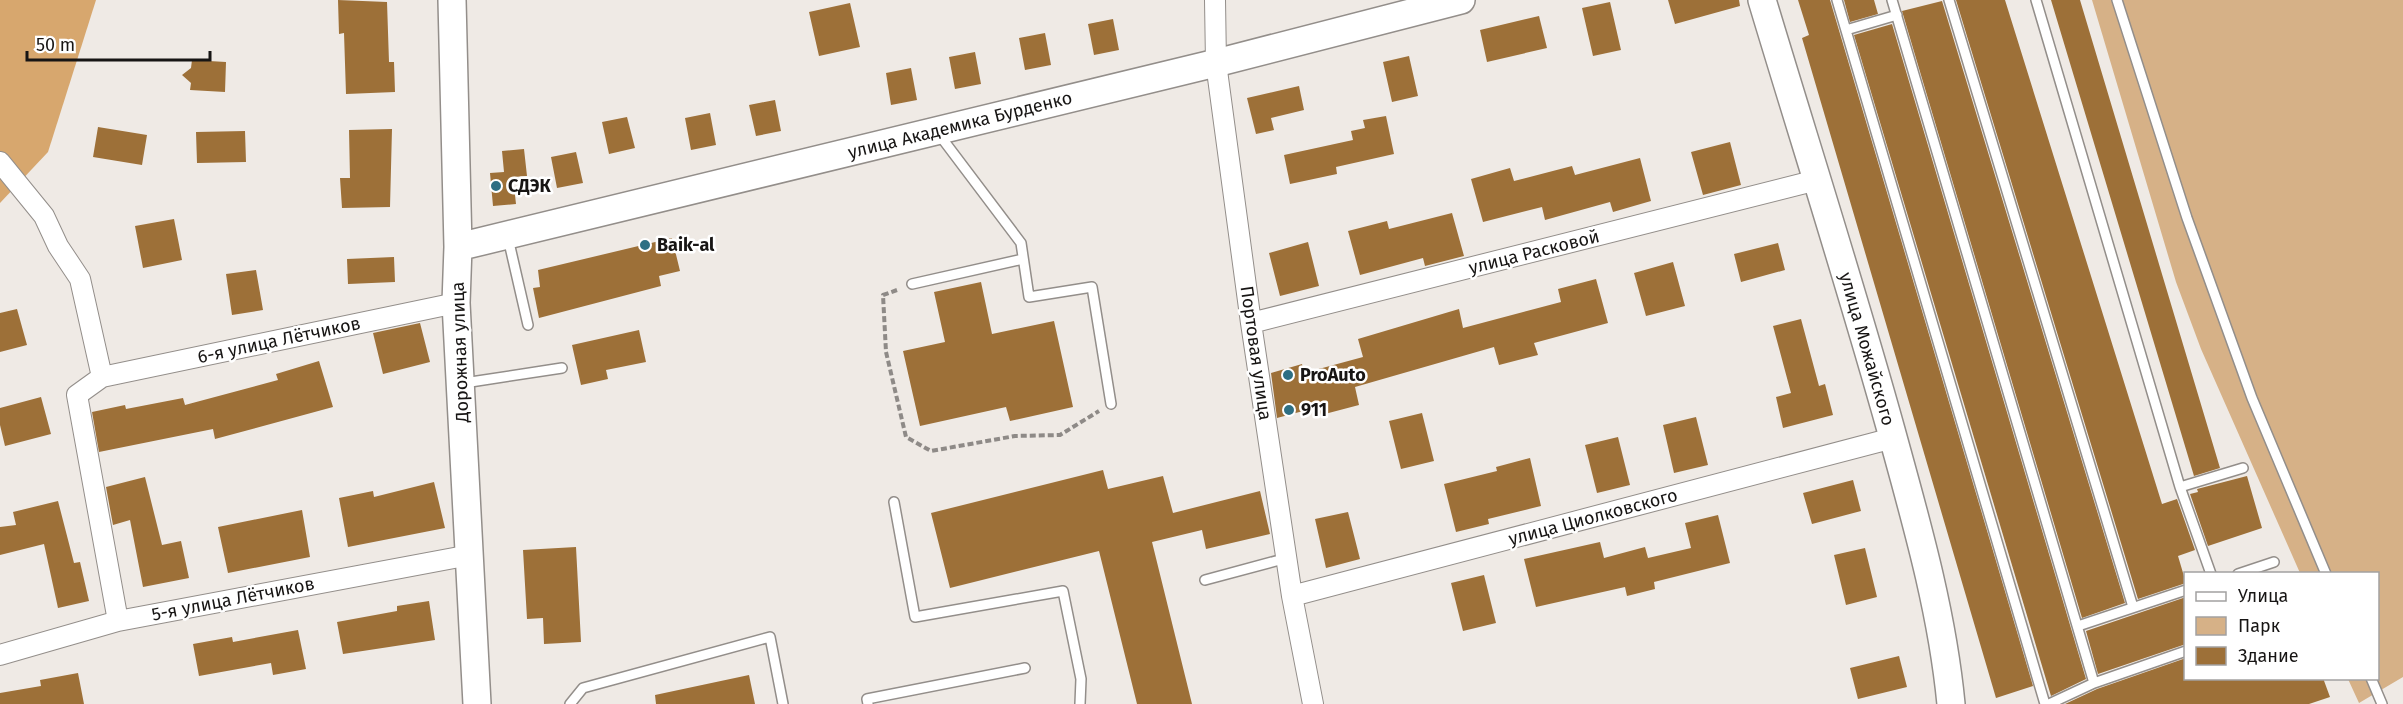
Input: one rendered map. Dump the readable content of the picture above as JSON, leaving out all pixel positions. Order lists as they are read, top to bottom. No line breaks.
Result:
{"streets":{"street":["улица Академика Бурденко","улица Расковой","6-я улица Лётчиков","улица Можайского","Дорожная улица","Портовая улица","улица Циолковского","5-я улица Лётчиков"]},"crossings":[["улица Академика Бурденко","Дорожная улица"],["улица Академика Бурденко","Портовая улица"],["улица Расковой","улица Можайского"],["улица Расковой","Портовая улица"],["6-я улица Лётчиков","Дорожная улица"],["улица Можайского","улица Циолковского"],["Дорожная улица","5-я улица Лётчиков"],["Портовая улица","улица Циолковского"]],"places":["СДЭК","Baik-al","ProAuto","911"],"legend":["Улица","Парк","Здание"],"scale_bar":"50 m"}
